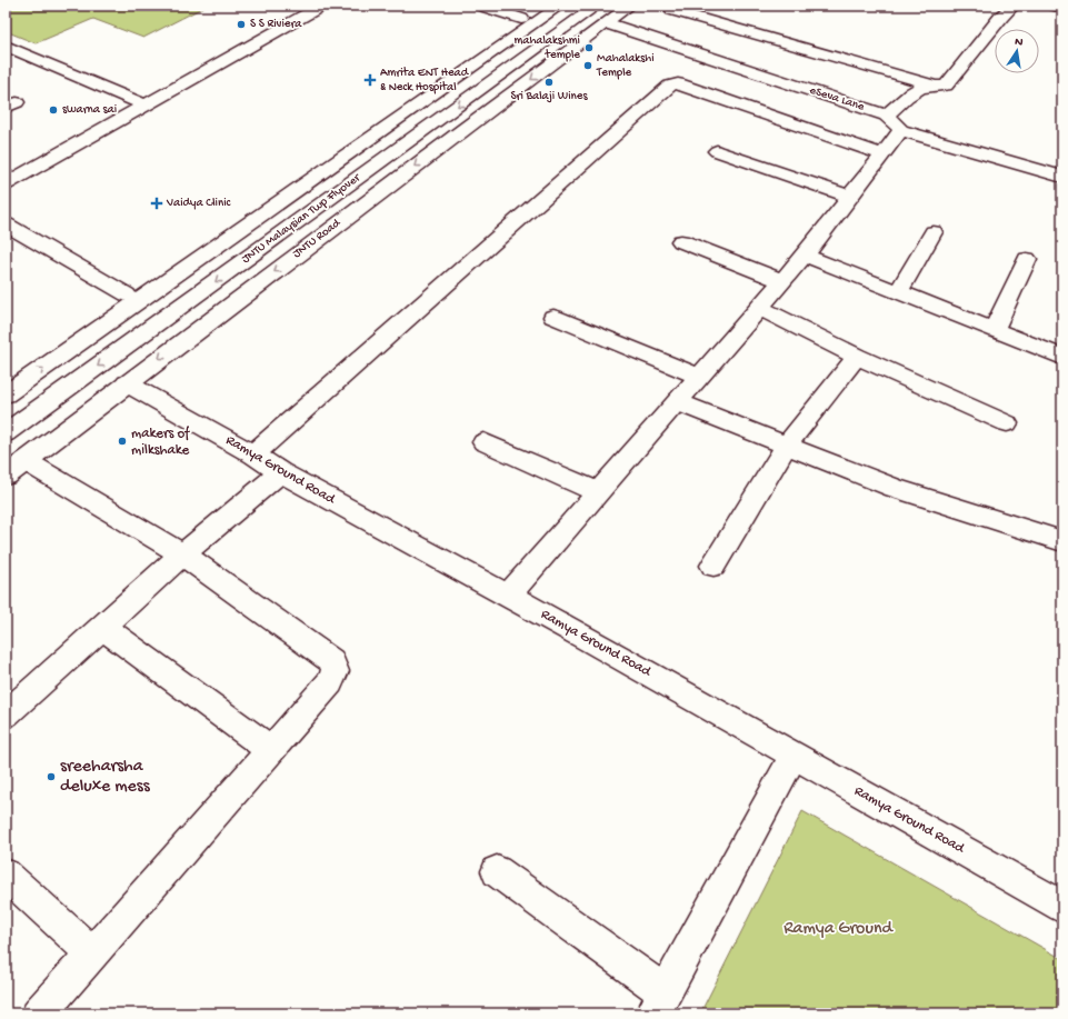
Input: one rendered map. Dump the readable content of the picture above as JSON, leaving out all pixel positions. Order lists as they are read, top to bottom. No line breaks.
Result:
{"streets":{"street":["eSeva Lane","JNTU Malaysian Twp Flyover","JNTU Road","Ramya Ground Road"]},"crossings":[["eSeva Lane","JNTU Road"],["JNTU Road","Ramya Ground Road"]],"parks":["Ramya Ground"],"places":{"other":["S S Riviera","mahalakshmi temple","Mahalakshi Temple","Sri Balaji Wines","swarna sai","makers of milkshake","sreeharsha deluxe mess"],"health":["Amrita ENT Head & Neck Hospital","Vaidya Clinic"]},"north":"top"}
